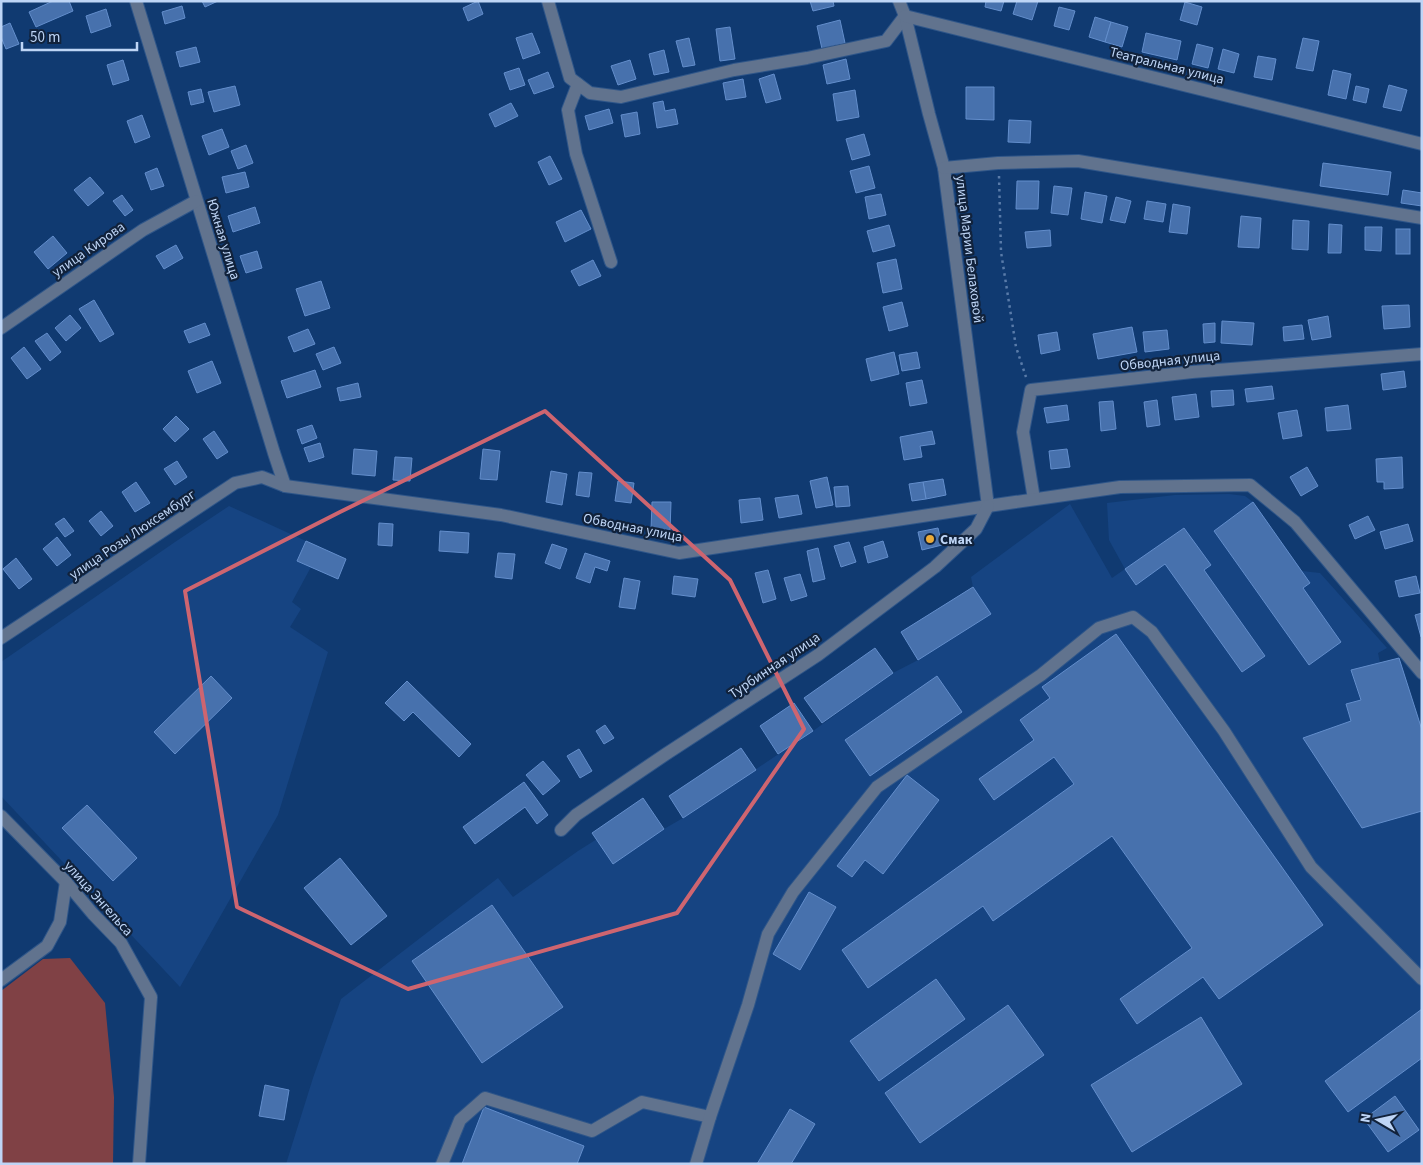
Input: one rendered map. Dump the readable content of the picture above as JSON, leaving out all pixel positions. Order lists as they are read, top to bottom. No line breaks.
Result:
{"streets":{"street":["Театральная улица","Южная улица","улица Кирова","улица Марии Белаховой","Обводная улица","улица Розы Люксембург","Турбинная улица","улица Энгельса"]},"crossings":[["Театральная улица","улица Марии Белаховой"],["Южная улица","улица Кирова"],["Южная улица","Обводная улица"],["Южная улица","улица Розы Люксембург"],["улица Марии Белаховой","Обводная улица"],["улица Марии Белаховой","Турбинная улица"],["Обводная улица","улица Розы Люксембург"],["Обводная улица","Турбинная улица"]],"places":["Смак"],"scale_bar":"50 m","north":"left"}
